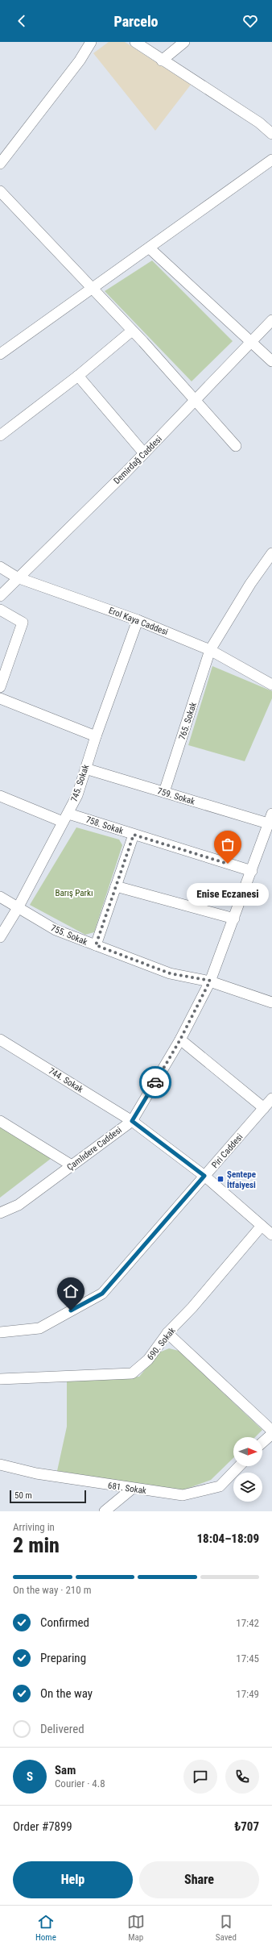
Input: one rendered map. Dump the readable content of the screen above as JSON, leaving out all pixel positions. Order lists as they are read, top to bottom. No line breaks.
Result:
{"streets":{"street":["Demirdağ Caddesi","Erol Kaya Caddesi","765. Sokak","745. Sokak","759. Sokak","758. Sokak","755. Sokak","744. Sokak","Çamlıdere Caddesi","Piri Caddesi","690. Sokak","681. Sokak"]},"crossings":[["Demirdağ Caddesi","Erol Kaya Caddesi"],["Erol Kaya Caddesi","765. Sokak"],["Erol Kaya Caddesi","745. Sokak"],["765. Sokak","759. Sokak"],["745. Sokak","759. Sokak"],["745. Sokak","758. Sokak"],["745. Sokak","755. Sokak"],["759. Sokak","Çamlıdere Caddesi"],["758. Sokak","Çamlıdere Caddesi"],["755. Sokak","Çamlıdere Caddesi"],["744. Sokak","Çamlıdere Caddesi"],["744. Sokak","Piri Caddesi"],["744. Sokak","690. Sokak"]],"parks":["Barış Parkı"],"places":{"other":["Enise Eczanesi"],"transit":["Şentepe İtfaiyesi"]},"scale_bar":"50 m","north":"right","page":{"header":"Parcelo","bubble":"Enise Eczanesi","scale":"50 m","heading":["2 min","Arriving in","18:04–18:09"],"panel":["Sam","Courier · 4.8","Order #7899","₺707"],"bar":"On the way · 210 m","list":[["Confirmed","17:42"],["Preparing","17:45"],["On the way","17:49"],"Delivered"],"round":"S","buttons":["Help","Share"],"tabs":["Home","Map","Saved"]}}
